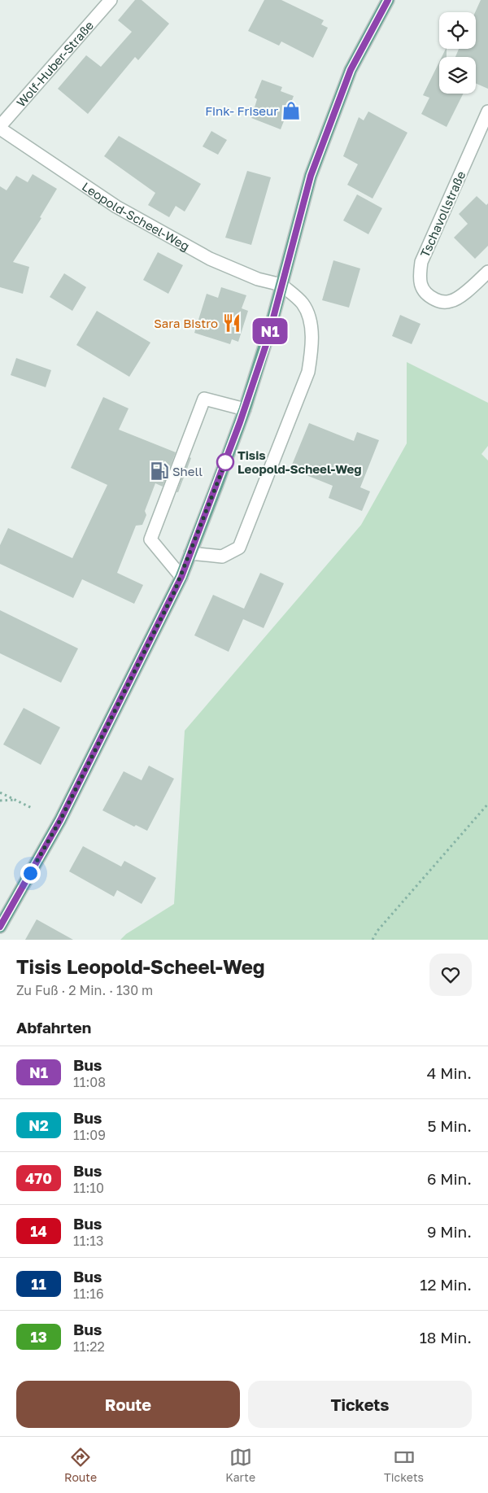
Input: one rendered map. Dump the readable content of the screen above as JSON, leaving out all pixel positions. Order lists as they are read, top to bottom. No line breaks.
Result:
{"streets":{"street":["Wolf-Huber-Straße","Tschavollstraße","Leopold-Scheel-Weg"]},"crossings":[["Wolf-Huber-Straße","Leopold-Scheel-Weg"]],"places":{"shop":["Fink- Friseur"],"restaurant":["Sara Bistro"],"other":["Tisis Leopold-Scheel-Weg"],"fuel station":["Shell"]},"lines":["bus line N1"],"page":{"on_map":"N1","heading":[["Tisis Leopold-Scheel-Weg","Zu Fuß · 2 Min. · 130 m"],"Abfahrten"],"list":[{"mark":"N1","name":"Bus","note":"11:08","value":"4 Min."},{"mark":"N2","name":"Bus","note":"11:09","value":"5 Min."},{"mark":"470","name":"Bus","note":"11:10","value":"6 Min."},{"mark":"14","name":"Bus","note":"11:13","value":"9 Min."},{"mark":"11","name":"Bus","note":"11:16","value":"12 Min."},{"mark":"13","name":"Bus","note":"11:22","value":"18 Min."}],"buttons":["Route","Tickets"],"tabs":["Route","Karte","Tickets"]}}
